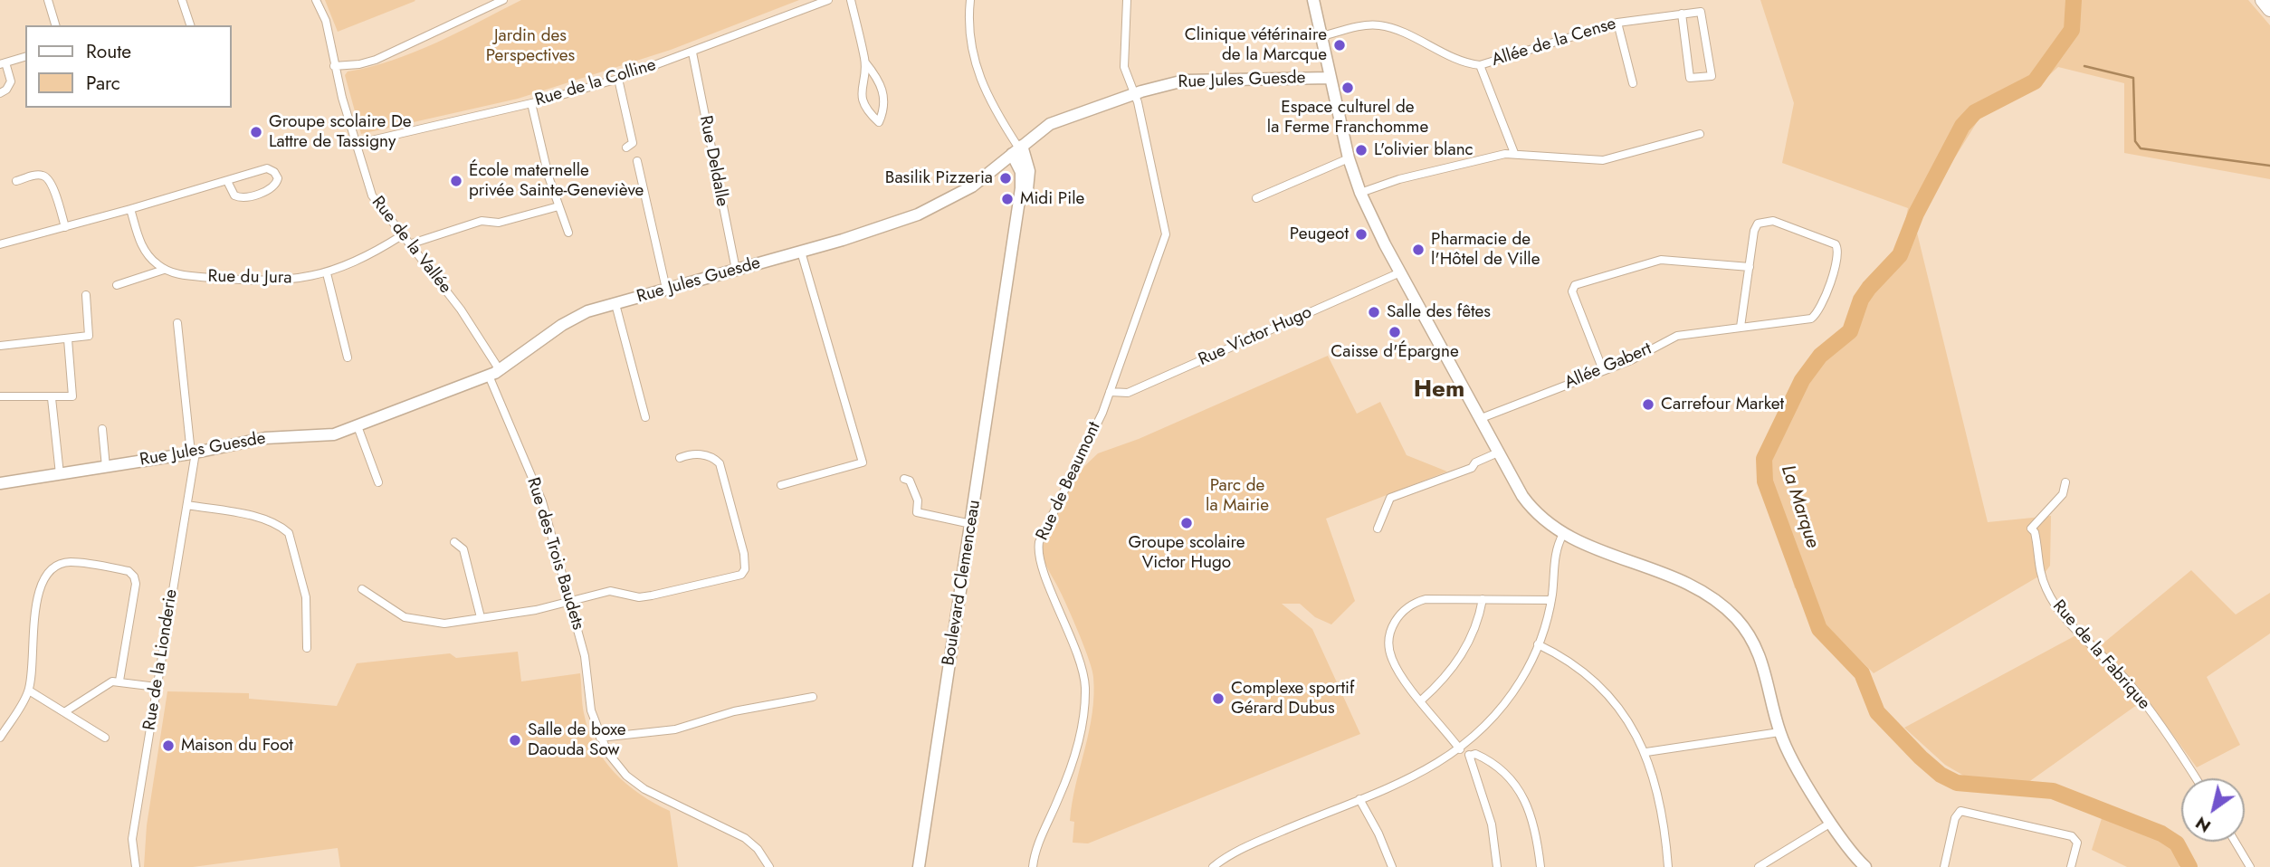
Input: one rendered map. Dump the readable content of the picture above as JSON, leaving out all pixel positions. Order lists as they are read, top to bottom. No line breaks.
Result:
{"streets":{"street":["Allée de la Cense","Rue Jules Guesde","Rue de la Colline","Rue Deldalle","Rue de la Vallée","Rue du Jura","Rue Victor Hugo","Allée Gabert","Rue de Beaumont","Rue des Trois Baudets","Boulevard Clemenceau","Rue de la Fabrique","Rue de la Lionderie"]},"crossings":[["Rue Jules Guesde","Rue Deldalle"],["Rue Jules Guesde","Rue de la Vallée"],["Rue Jules Guesde","Rue de Beaumont"],["Rue Jules Guesde","Rue des Trois Baudets"],["Rue Jules Guesde","Boulevard Clemenceau"],["Rue Jules Guesde","Rue de la Lionderie"],["Rue de la Colline","Rue Deldalle"],["Rue de la Colline","Rue de la Vallée"],["Rue de la Vallée","Rue du Jura"],["Rue Victor Hugo","Rue de Beaumont"]],"districts":["Hem"],"water":["La Marque"],"parks":["Jardin des Perspectives","Parc de la Mairie"],"places":["Clinique vétérinaire de la Marcque","Espace culturel de la Ferme Franchomme","Groupe scolaire De Lattre de Tassigny","L'olivier blanc","Basilik Pizzeria","École maternelle privée Sainte-Geneviève","Midi Pile","Peugeot","Pharmacie de l'Hôtel de Ville","Salle des fêtes","Caisse d'Épargne","Carrefour Market","Groupe scolaire Victor Hugo","Complexe sportif Gérard Dubus","Salle de boxe Daouda Sow","Maison du Foot"],"legend":["Route","Parc"],"north":"bottom left"}
